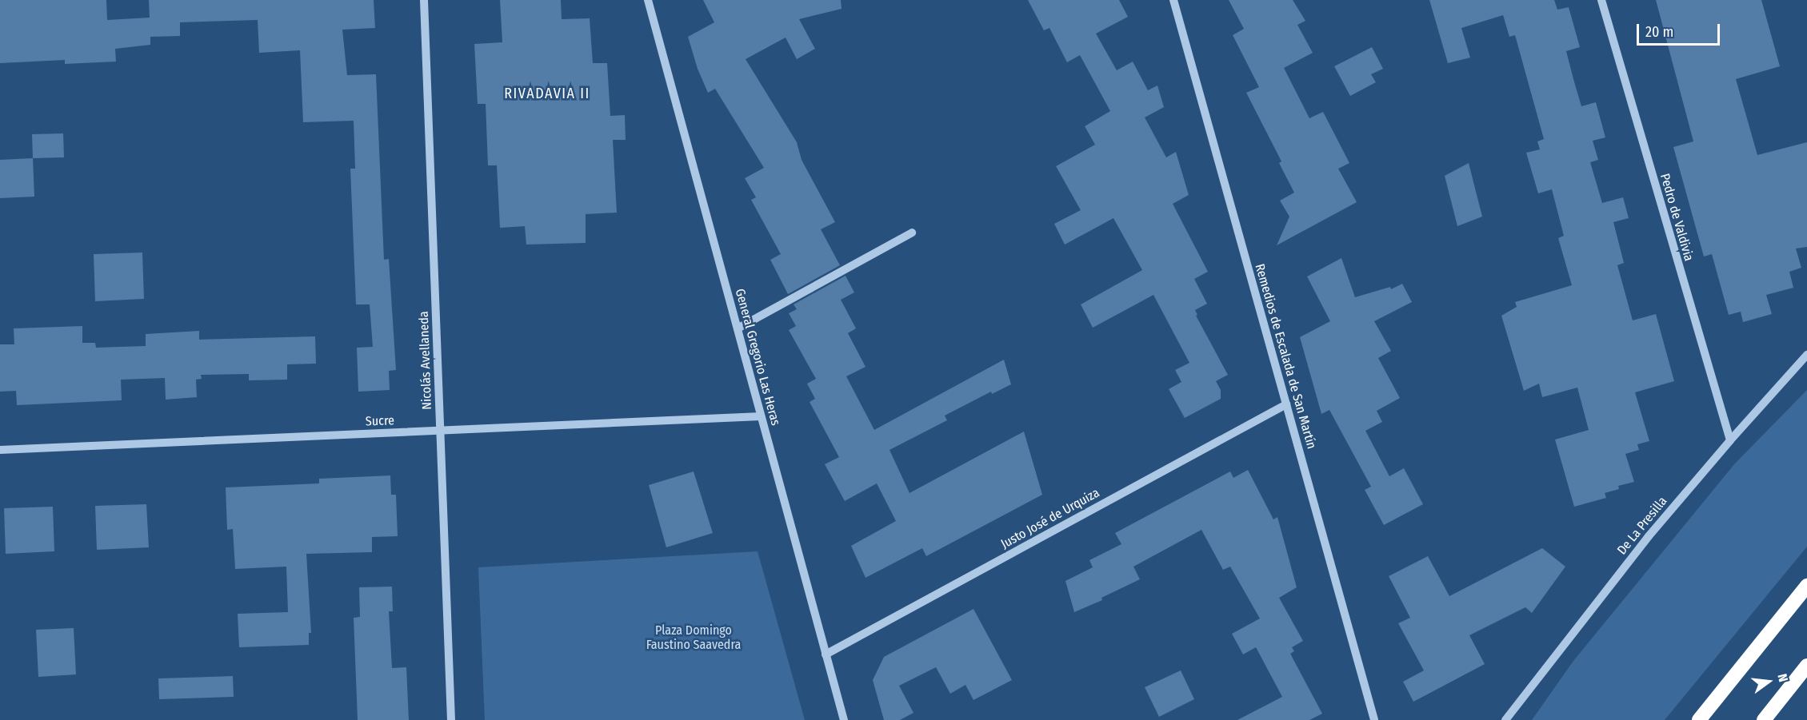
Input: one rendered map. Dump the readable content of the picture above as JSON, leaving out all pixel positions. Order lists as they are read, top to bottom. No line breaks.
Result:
{"streets":{"street":["Pedro de Valdivia","Remedios de Escalada de San Martín","General Gregorio Las Heras","Nicolás Avellaneda","Sucre","Justo José de Urquiza","De La Presilla"]},"crossings":[["Pedro de Valdivia","De La Presilla"],["Remedios de Escalada de San Martín","Justo José de Urquiza"],["General Gregorio Las Heras","Sucre"],["General Gregorio Las Heras","Justo José de Urquiza"],["Nicolás Avellaneda","Sucre"]],"districts":["RIVADAVIA II"],"parks":["Plaza Domingo Faustino Saavedra"],"scale_bar":"20 m","north":"right"}
